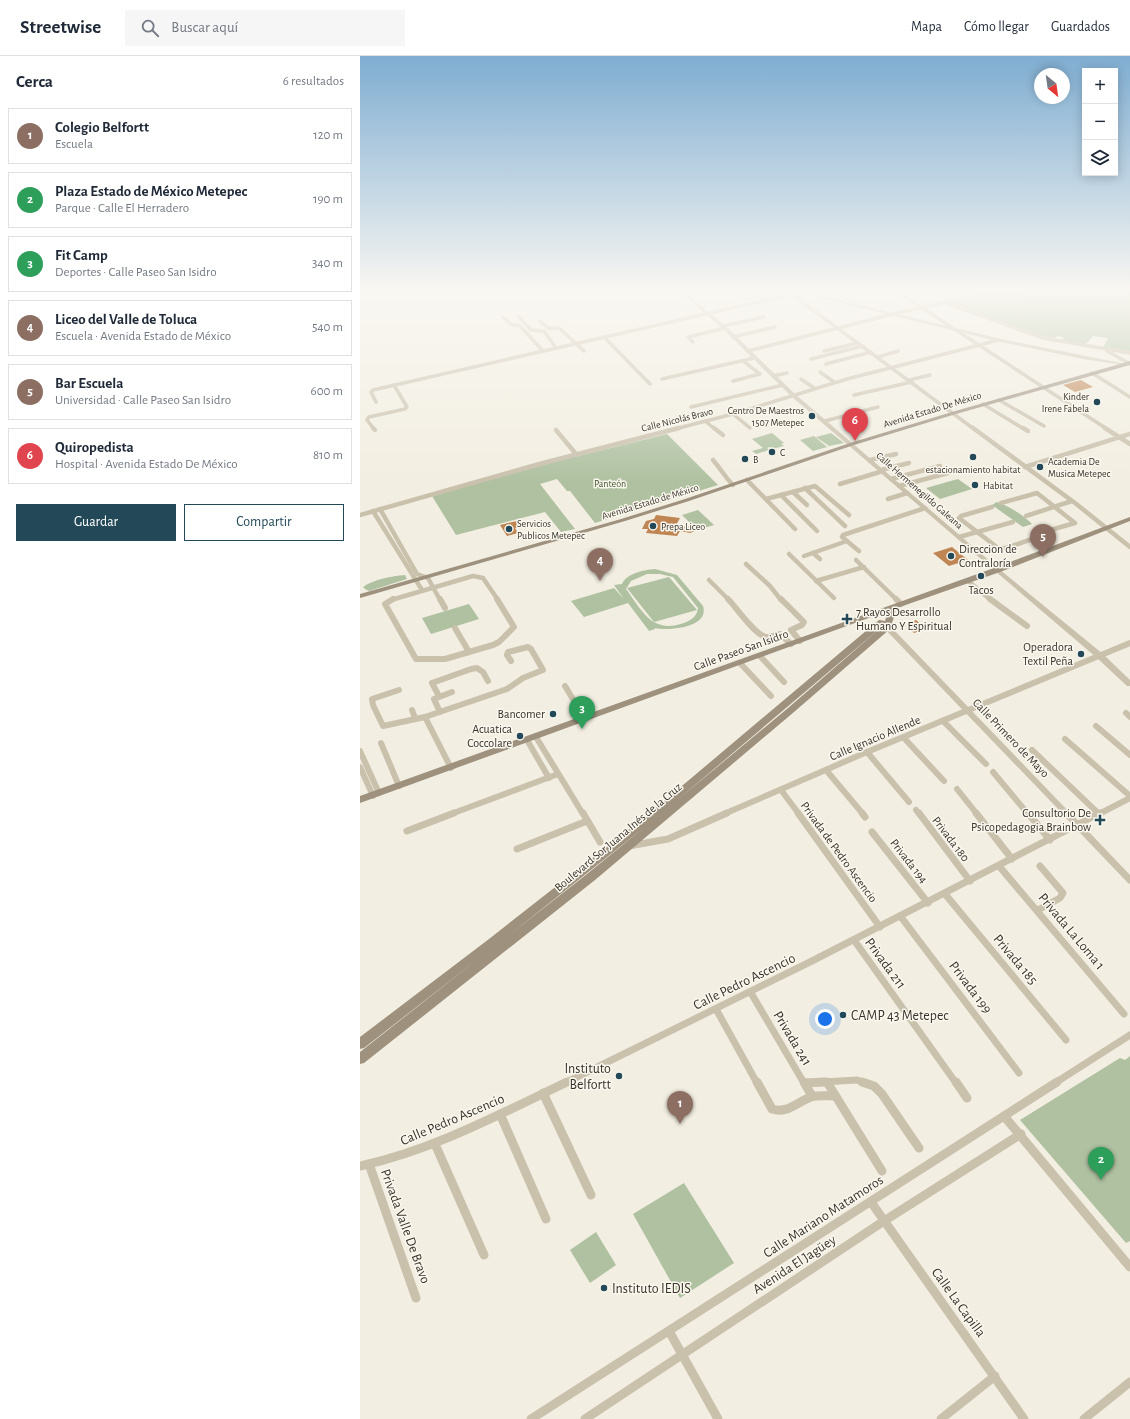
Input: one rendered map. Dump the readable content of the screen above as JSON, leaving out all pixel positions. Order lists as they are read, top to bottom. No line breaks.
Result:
{"streets":{"main road":["Avenida Estado De México","Avenida Estado de México","Calle Paseo San Isidro","Calle Primero de Mayo","Boulevard Sor Juana Inés de la Cruz"],"street":["Calle Nicolás Bravo","Calle Hermenegildo Galeana","Calle Ignacio Allende","Privada 180","Privada de Pedro Ascencio","Privada 194","Privada La Loma 1","Privada 185","Privada 211","Calle Pedro Ascencio","Privada 199","Privada 241","Calle Mariano Matamoros","Privada Valle De Bravo","Avenida El Jagüey","Calle La Capilla"]},"crossings":[["Avenida Estado De México","Calle Hermenegildo Galeana"],["Avenida Estado De México","Avenida Estado de México"],["Calle Nicolás Bravo","Calle Hermenegildo Galeana"],["Calle Hermenegildo Galeana","Avenida Estado de México"],["Calle Hermenegildo Galeana","Calle Paseo San Isidro"],["Calle Hermenegildo Galeana","Calle Ignacio Allende"],["Calle Paseo San Isidro","Calle Primero de Mayo"],["Calle Ignacio Allende","Calle Primero de Mayo"],["Calle Ignacio Allende","Boulevard Sor Juana Inés de la Cruz"],["Calle Ignacio Allende","Privada de Pedro Ascencio"],["Calle Primero de Mayo","Boulevard Sor Juana Inés de la Cruz"],["Calle Primero de Mayo","Calle Pedro Ascencio"],["Privada 180","Calle Pedro Ascencio"],["Privada de Pedro Ascencio","Calle Pedro Ascencio"],["Privada 194","Calle Pedro Ascencio"],["Privada La Loma 1","Calle Pedro Ascencio"],["Privada 185","Calle Pedro Ascencio"],["Privada 211","Calle Pedro Ascencio"],["Calle Pedro Ascencio","Privada 199"],["Calle Pedro Ascencio","Privada 241"],["Calle Pedro Ascencio","Privada Valle De Bravo"],["Calle Mariano Matamoros","Calle La Capilla"],["Avenida El Jagüey","Calle La Capilla"]],"parks":["Panteón"],"places":{"other":["Kinder Irene Fabela","Centro De Maestros 1507 Metepec","C","estacionamiento habitat","B","Academia De Musica Metepec","Habitat","Prepa Liceo","Servicios Publicos Metepec","Direccion de Contraloría","Tacos","Operadora Textil Peña","Bancomer","Acuatica Coccolare","CAMP 43 Metepec","Instituto Belfortt","Instituto IEDIS"],"health":["7 Rayos Desarrollo Humano Y Espiritual","Consultorio De Psicopedagogia Brainbow"]},"north":"bottom right","page":{"header":"Streetwise","search":"Buscar aquí","nav":["Mapa","Cómo llegar","Guardados"],"heading":["Cerca","6 resultados"],"map_buttons":["+","−"],"list":[{"mark":"1","name":"Colegio Belfortt","note":"Escuela","value":"120 m"},{"mark":"2","name":"Plaza Estado de México Metepec","note":"Parque · Calle El Herradero","value":"190 m"},{"mark":"3","name":"Fit Camp","note":"Deportes · Calle Paseo San Isidro","value":"340 m"},{"mark":"4","name":"Liceo del Valle de Toluca","note":"Escuela · Avenida Estado de México","value":"540 m"},{"mark":"5","name":"Bar Escuela","note":"Universidad · Calle Paseo San Isidro","value":"600 m"},{"mark":"6","name":"Quiropedista","note":"Hospital · Avenida Estado De México","value":"810 m"}],"pins":["6","5","4","3","1","2"],"buttons":["Guardar","Compartir"]}}
